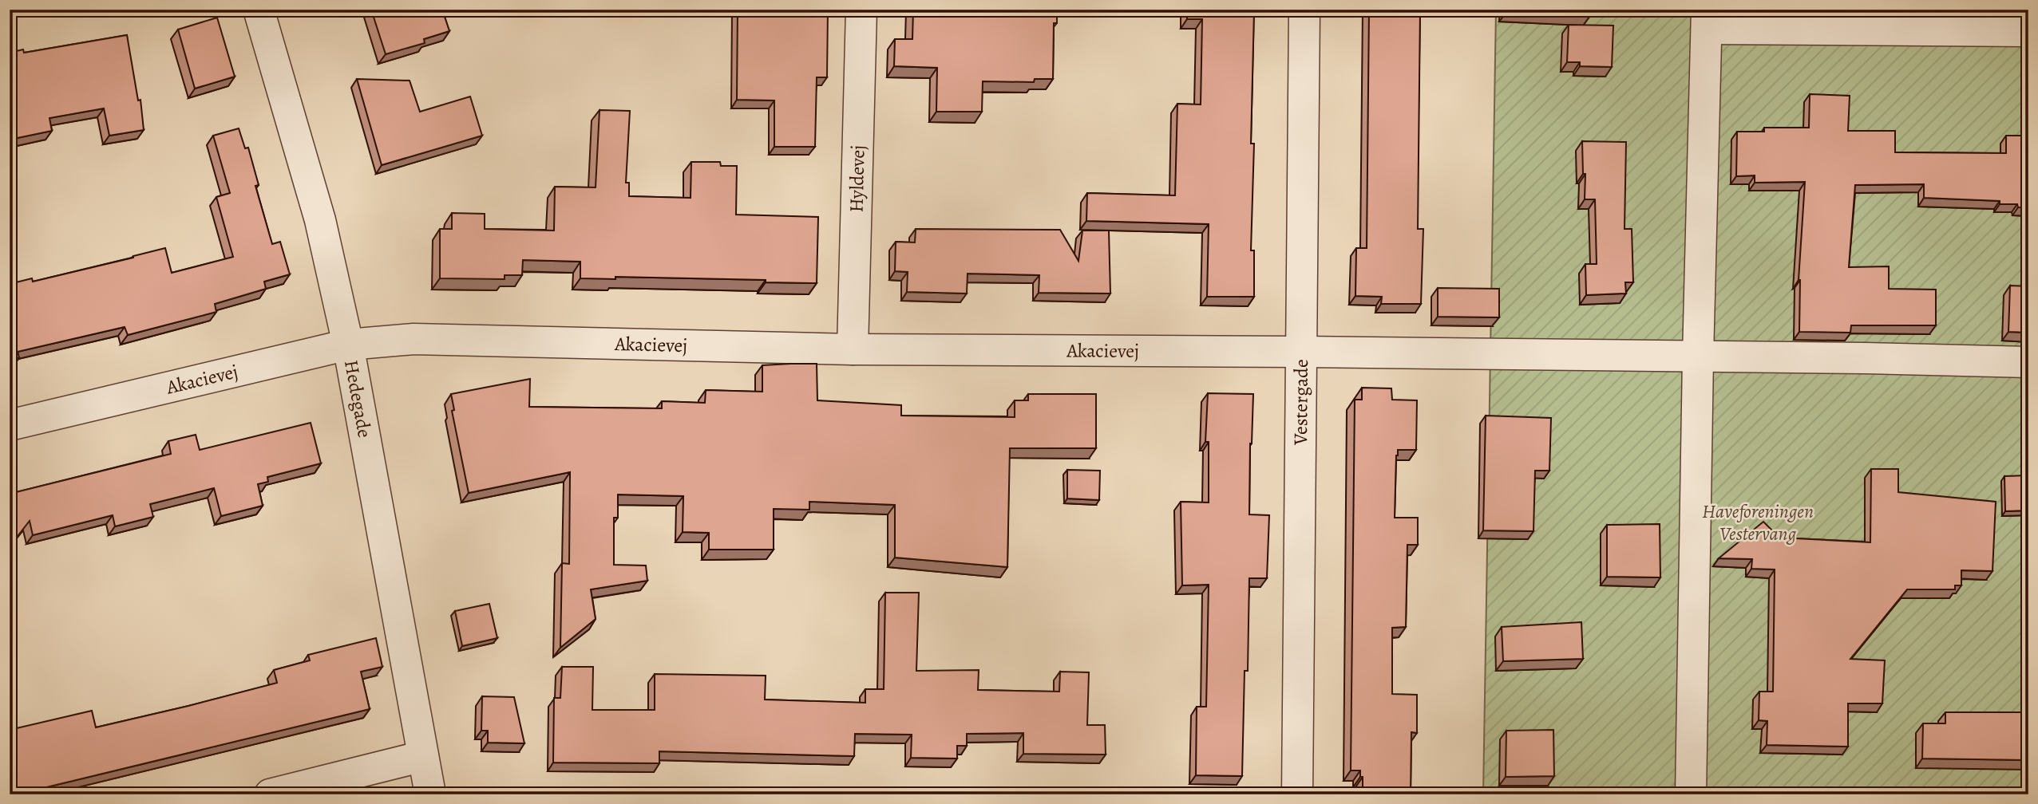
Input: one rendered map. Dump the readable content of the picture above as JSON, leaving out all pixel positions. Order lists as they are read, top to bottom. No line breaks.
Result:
{"streets":{"street":["Hyldevej","Akacievej","Hedegade","Vestergade"]},"crossings":[["Hyldevej","Akacievej"],["Akacievej","Hedegade"],["Akacievej","Vestergade"]],"parks":["Haveforeningen Vestervang"]}
